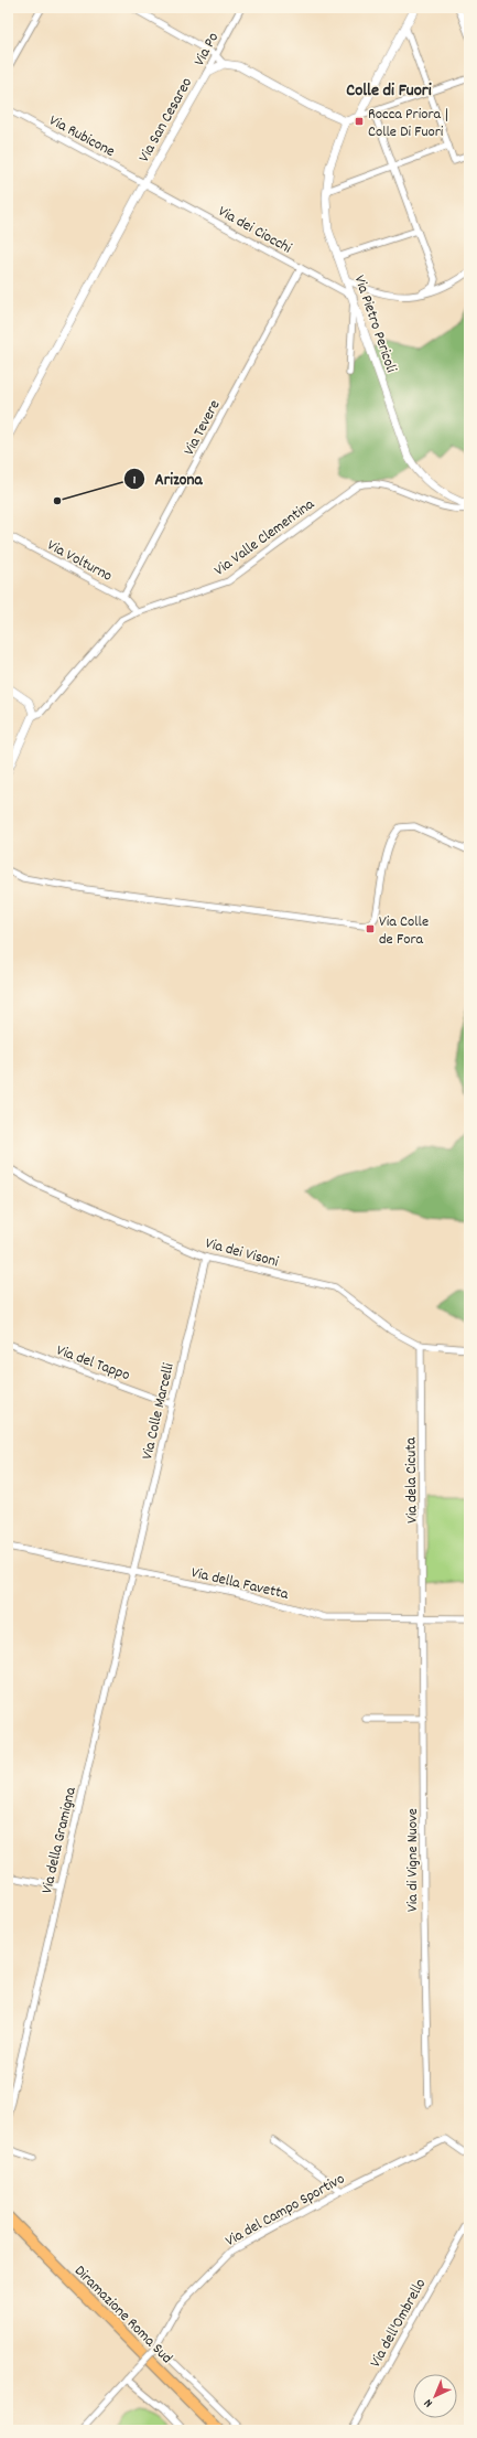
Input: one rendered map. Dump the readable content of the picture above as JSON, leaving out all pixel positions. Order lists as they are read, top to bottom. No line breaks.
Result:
{"streets":{"highway":["Diramazione Roma Sud"],"street":["Via Po","Via San Cesareo","Via Rubicone","Via dei Ciocchi","Via Pietro Pericoli","Via Tevere","Via Valle Clementina","Via Volturno","Via dei Visoni","Via del Tappo","Via Colle Marcelli","Via dela Cicuta","Via della Favetta","Via della Gramigna","Via di Vigne Nuove","Via del Campo Sportivo","Via dell'Ombrello"]},"crossings":[["Via Po","Via San Cesareo"],["Via San Cesareo","Via Rubicone"],["Via San Cesareo","Via dei Ciocchi"],["Via Rubicone","Via dei Ciocchi"],["Via dei Ciocchi","Via Pietro Pericoli"],["Via dei Ciocchi","Via Tevere"],["Via Pietro Pericoli","Via Valle Clementina"],["Via Tevere","Via Volturno"],["Via Valle Clementina","Via Volturno"],["Via dei Visoni","Via Colle Marcelli"],["Via dei Visoni","Via dela Cicuta"],["Via del Tappo","Via Colle Marcelli"],["Via Colle Marcelli","Via della Favetta"],["Via Colle Marcelli","Via della Gramigna"],["Via dela Cicuta","Via della Favetta"],["Via dela Cicuta","Via di Vigne Nuove"],["Via della Favetta","Via della Gramigna"],["Via della Favetta","Via di Vigne Nuove"]],"districts":["Colle di Fuori"],"places":{"transit":["Rocca Priora | Colle Di Fuori","Via Colle de Fora"],"other":["Arizona"]},"north":"bottom left"}
